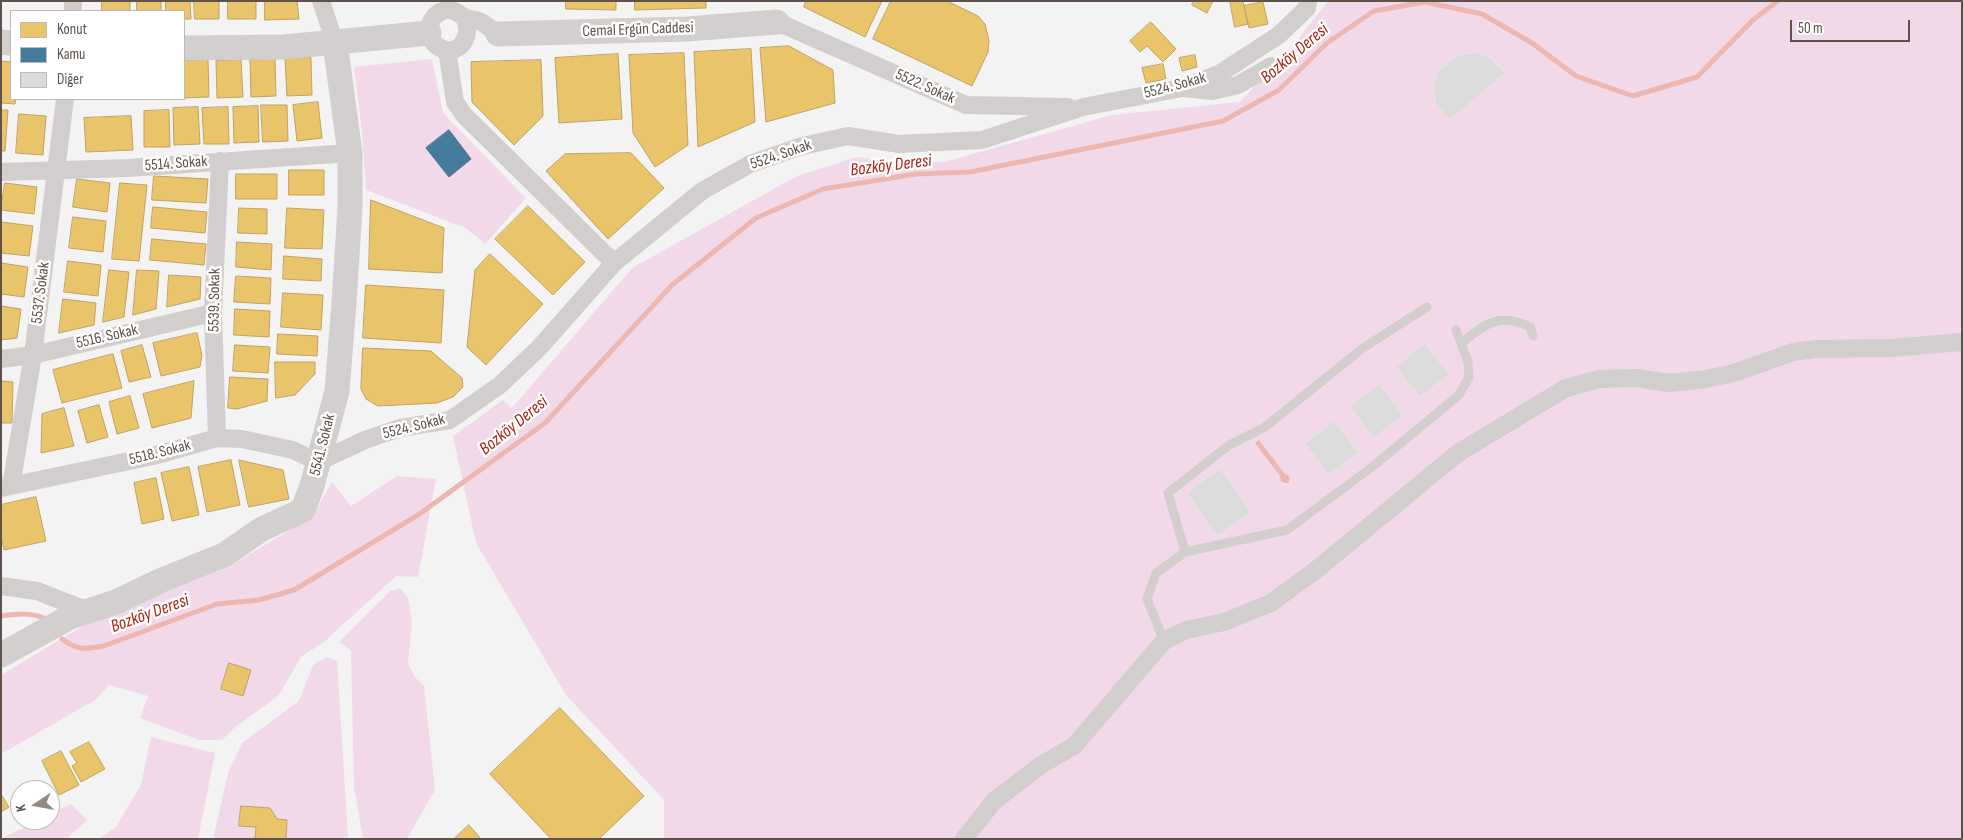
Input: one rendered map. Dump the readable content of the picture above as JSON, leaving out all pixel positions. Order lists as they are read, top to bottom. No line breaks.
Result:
{"streets":{"street":["Cemal Ergün Caddesi","5524. Sokak","5522. Sokak","5514. Sokak","5537. Sokak","5539. Sokak","5516. Sokak","5541. Sokak","5518. Sokak"]},"crossings":[["Cemal Ergün Caddesi","5522. Sokak"],["5524. Sokak","5522. Sokak"],["5524. Sokak","5541. Sokak"],["5524. Sokak","5518. Sokak"],["5514. Sokak","5537. Sokak"],["5514. Sokak","5539. Sokak"],["5514. Sokak","5541. Sokak"],["5537. Sokak","5516. Sokak"],["5537. Sokak","5518. Sokak"],["5539. Sokak","5516. Sokak"],["5539. Sokak","5518. Sokak"],["5541. Sokak","5518. Sokak"]],"water":["Bozköy Deresi"],"legend":["Konut","Kamu","Diğer"],"scale_bar":"50 m","north":"left"}
